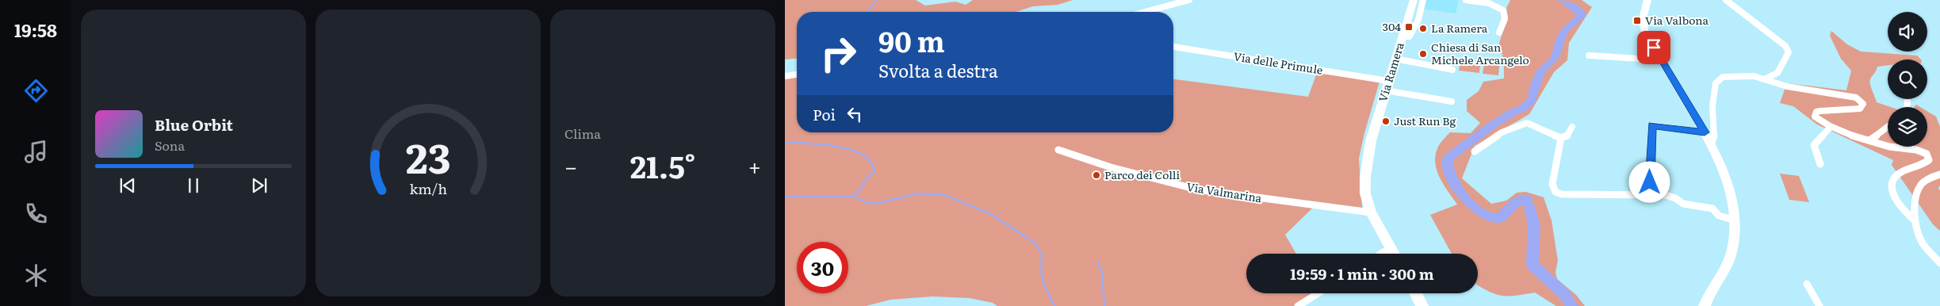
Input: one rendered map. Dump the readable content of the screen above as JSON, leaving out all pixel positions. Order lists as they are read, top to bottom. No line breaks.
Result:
{"streets":{"main road":["Via Ramera"],"street":["Via delle Primule","Via Valmarina"]},"crossings":[["Via delle Primule","Via Ramera"],["Via Ramera","Via Valmarina"]],"places":{"transit":["Via Valbona","304"],"other":["La Ramera","Chiesa di San Michele Arcangelo","Just Run Bg","Parco dei Colli"]},"page":{"tabs":"19:58","tile":"Clima","turn":["90 m","Svolta a destra"],"then":"Poi","song":["Blue Orbit","Sona"],"heat":["−","21.5°","+"],"limit":"30","trip":"19:59 · 1 min · 300 m","gauge":["23","km/h"]}}
